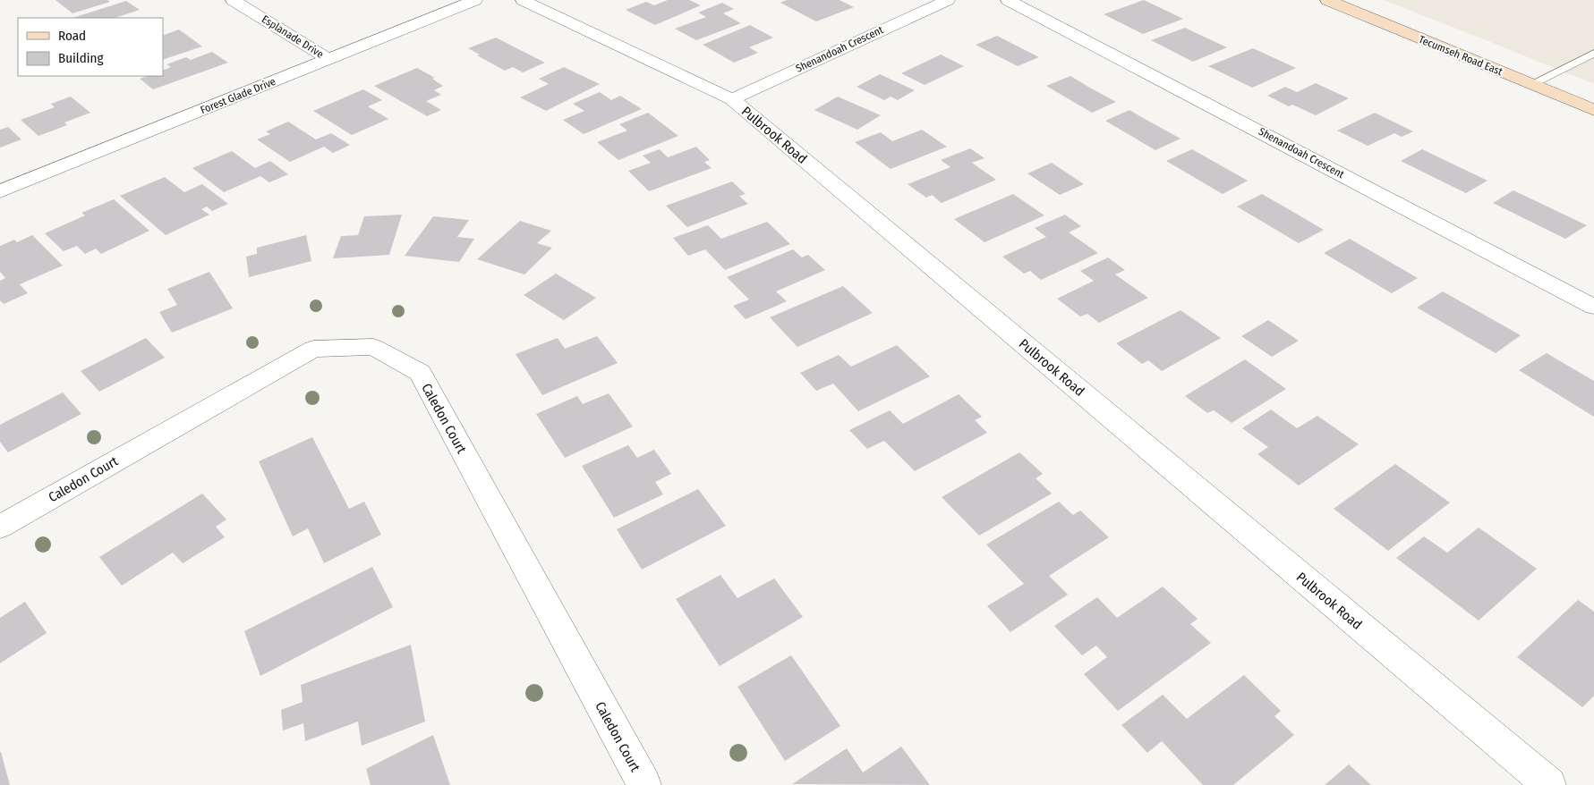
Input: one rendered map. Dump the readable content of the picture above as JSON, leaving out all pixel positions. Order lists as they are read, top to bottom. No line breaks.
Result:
{"streets":{"main road":["Tecumseh Road East"],"street":["Esplanade Drive","Shenandoah Crescent","Forest Glade Drive","Pulbrook Road","Caledon Court"]},"crossings":[["Esplanade Drive","Forest Glade Drive"],["Shenandoah Crescent","Pulbrook Road"]],"legend":["Road","Building"]}
